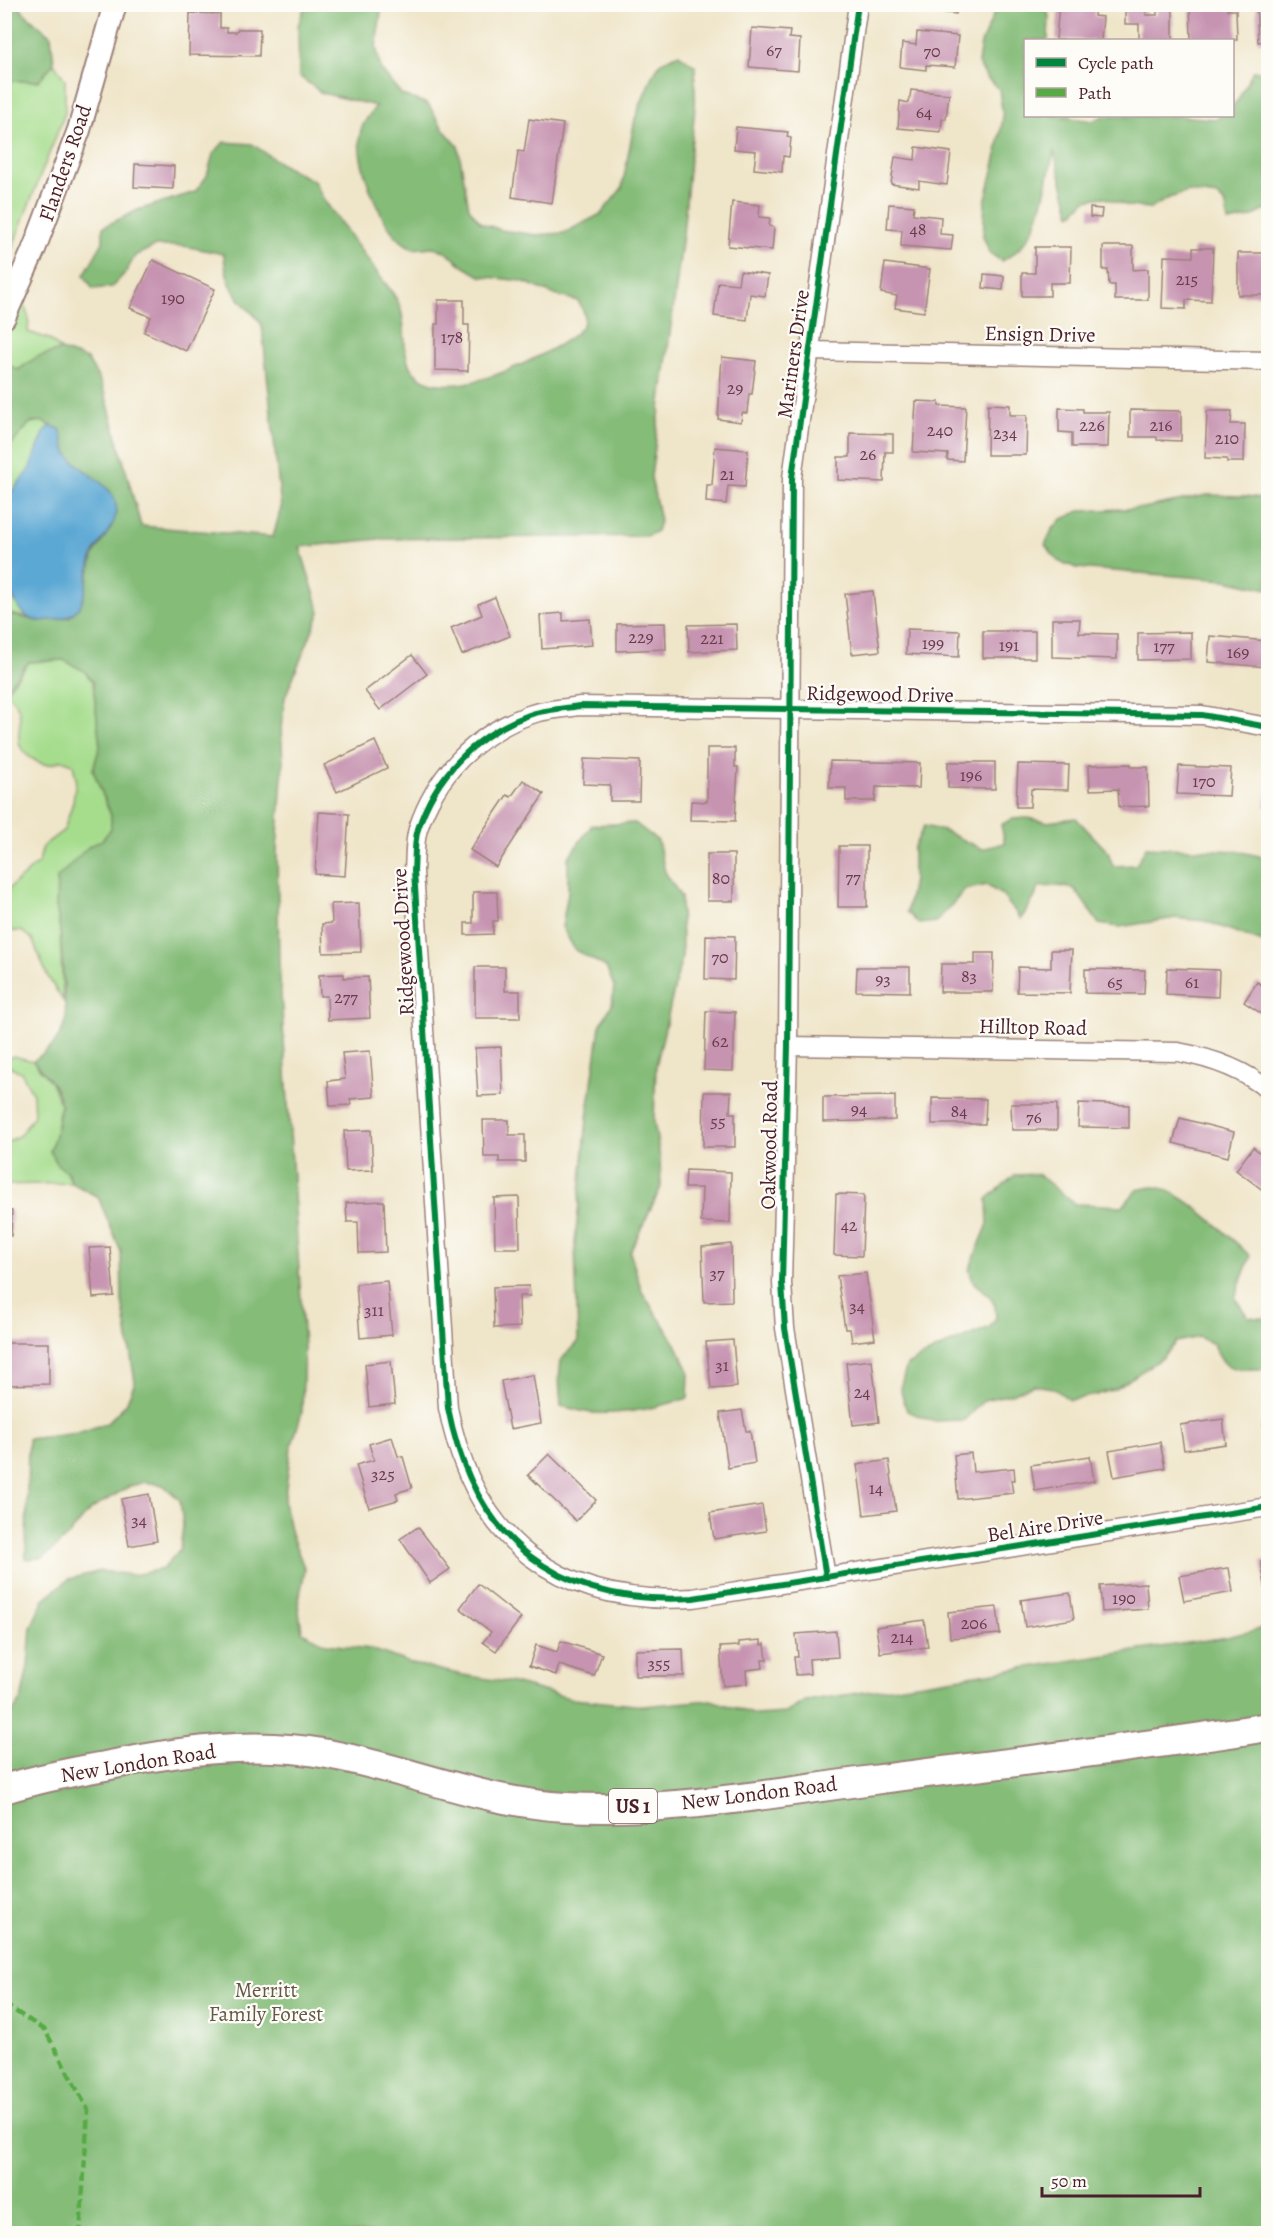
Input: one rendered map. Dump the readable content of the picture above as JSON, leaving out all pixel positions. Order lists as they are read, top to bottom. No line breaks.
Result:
{"streets":{"main road":["New London Road","US 1"],"street":["Flanders Road","Ensign Drive","Mariners Drive","Ridgewood Drive","Hilltop Road","Oakwood Road","Bel Aire Drive"]},"crossings":[["Ensign Drive","Mariners Drive"],["Mariners Drive","Ridgewood Drive"],["Mariners Drive","Oakwood Road"],["Ridgewood Drive","Oakwood Road"],["Ridgewood Drive","Bel Aire Drive"],["Hilltop Road","Oakwood Road"],["Oakwood Road","Bel Aire Drive"]],"parks":["Merritt Family Forest"],"house_numbers":["67","70","64","48","215","190","178","29","226","216","240","234","210","26","21","229","221","199","191","177","169","196","170","77","80","70","83","93","65","61","277","62","94","84","76","55","42","37","34","311","31","24","325","14","34","190","206","214","355"],"legend":["Cycle path","Path"],"scale_bar":"50 m"}
